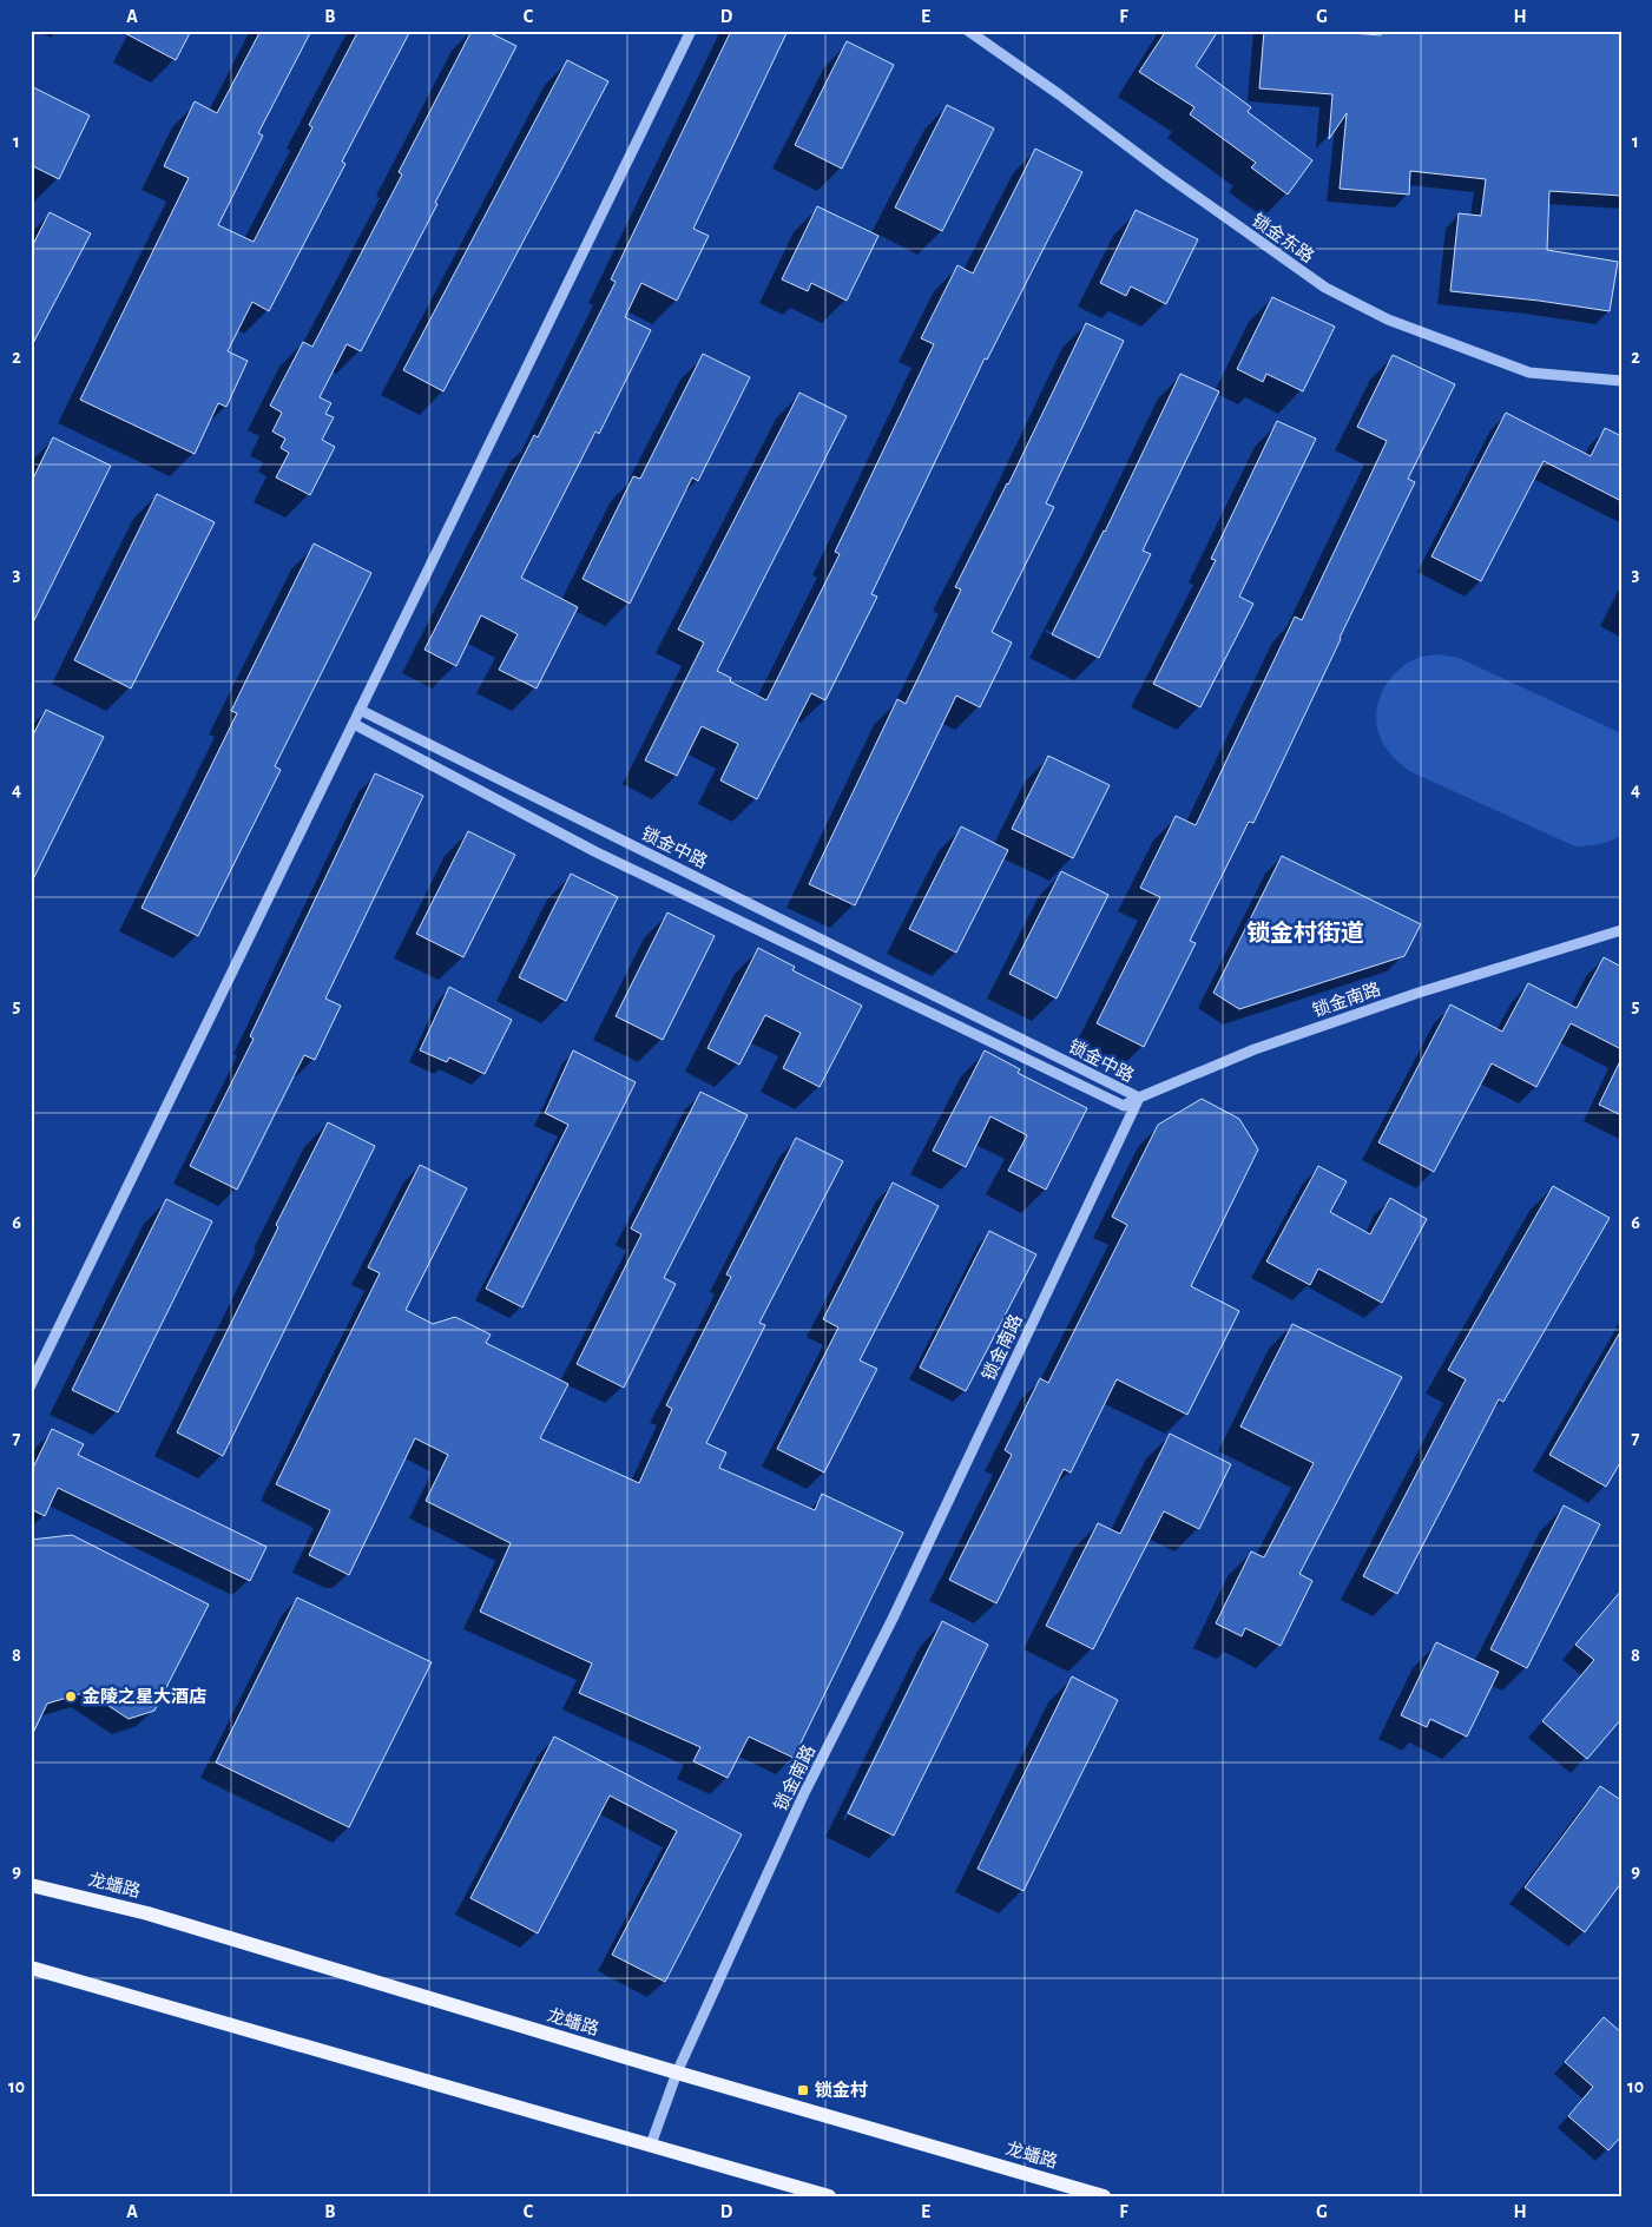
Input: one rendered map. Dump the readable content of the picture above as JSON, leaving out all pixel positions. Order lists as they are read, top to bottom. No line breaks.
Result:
{"streets":{"main road":["龙蟠路"],"street":["锁金东路","锁金中路","锁金南路"]},"crossings":[["锁金中路","锁金南路"],["锁金南路","龙蟠路"]],"districts":["锁金村街道"],"places":{"other":["金陵之星大酒店"],"transit":["锁金村"]},"grid":{"columns":["A","B","C","D","E","F","G","H"],"rows":["1","2","3","4","5","6","7","8","9","10"]}}
